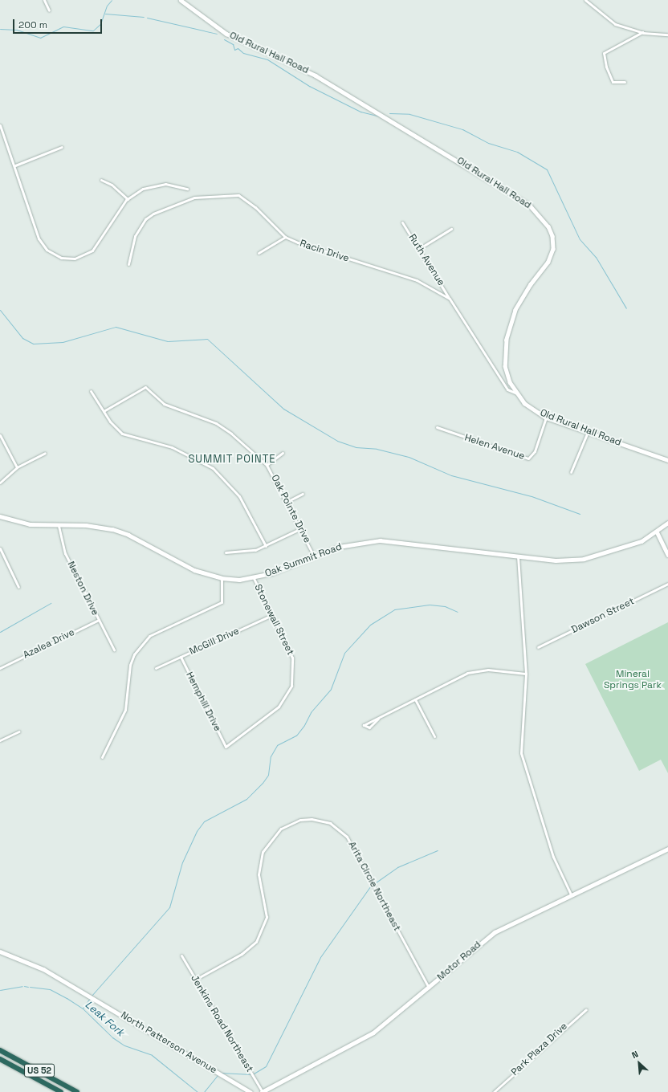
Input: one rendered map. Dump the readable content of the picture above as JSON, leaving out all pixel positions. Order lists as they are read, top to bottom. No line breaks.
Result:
{"streets":{"highway":["US 52"],"street":["Old Rural Hall Road","Racin Drive","Ruth Avenue","Helen Avenue","Oak Pointe Drive","Oak Summit Road","Neston Drive","Dawson Street","Stonewall Street","McGill Drive","Azalea Drive","Hemphill Drive","Arita Circle Northeast","Motor Road","Jenkins Road Northeast","North Patterson Avenue","Park Plaza Drive"]},"crossings":[["Old Rural Hall Road","Racin Drive"],["Old Rural Hall Road","Helen Avenue"],["Racin Drive","Ruth Avenue"],["Oak Pointe Drive","Oak Summit Road"],["Oak Summit Road","Neston Drive"],["Oak Summit Road","Stonewall Street"],["Neston Drive","Azalea Drive"],["Stonewall Street","McGill Drive"],["Stonewall Street","Hemphill Drive"],["McGill Drive","Hemphill Drive"],["Arita Circle Northeast","Motor Road"],["Arita Circle Northeast","Jenkins Road Northeast"],["Motor Road","Jenkins Road Northeast"]],"districts":["SUMMIT POINTE"],"water":["Leak Fork"],"parks":["Mineral Springs Park"],"scale_bar":"200 m","north":"top left"}
